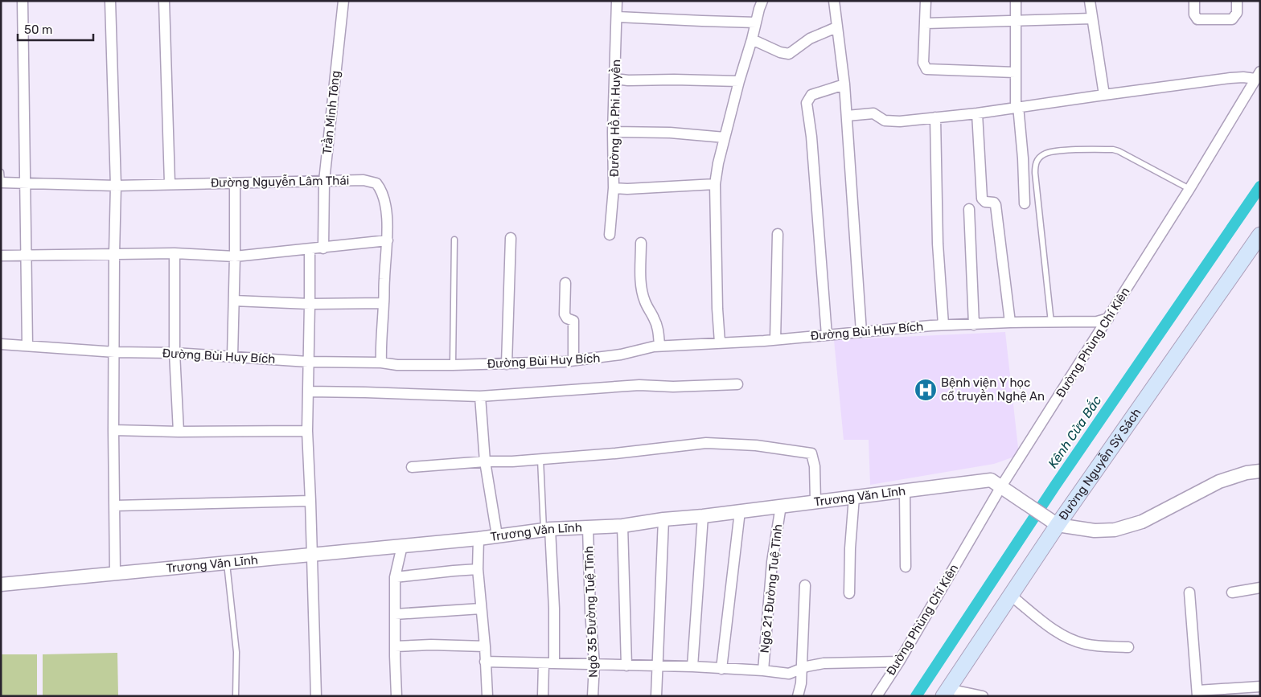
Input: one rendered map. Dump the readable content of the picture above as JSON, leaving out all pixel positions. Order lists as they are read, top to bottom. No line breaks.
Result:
{"streets":{"main road":["Đường Nguyễn Sỹ Sách"],"street":["Trần Minh Tông","Đường Hồ Phi Huyền","Đường Nguyễn Lâm Thái","Đường Bùi Huy Bích","Đường Phùng Chí Kiên","Trương Văn Lĩnh","Ngõ 21 Đường Tuệ Tĩnh","Ngõ 35 Đường Tuệ Tĩnh"]},"crossings":[["Trần Minh Tông","Đường Nguyễn Lâm Thái"],["Đường Nguyễn Lâm Thái","Đường Bùi Huy Bích"],["Đường Bùi Huy Bích","Đường Phùng Chí Kiên"],["Đường Phùng Chí Kiên","Trương Văn Lĩnh"],["Đường Nguyễn Sỹ Sách","Trương Văn Lĩnh"],["Trương Văn Lĩnh","Ngõ 21 Đường Tuệ Tĩnh"],["Trương Văn Lĩnh","Ngõ 35 Đường Tuệ Tĩnh"]],"water":["Kênh Cửa Bắc"],"places":{"hospital":["Bệnh viện Y học cổ truyền Nghệ An"]},"scale_bar":"50 m"}
